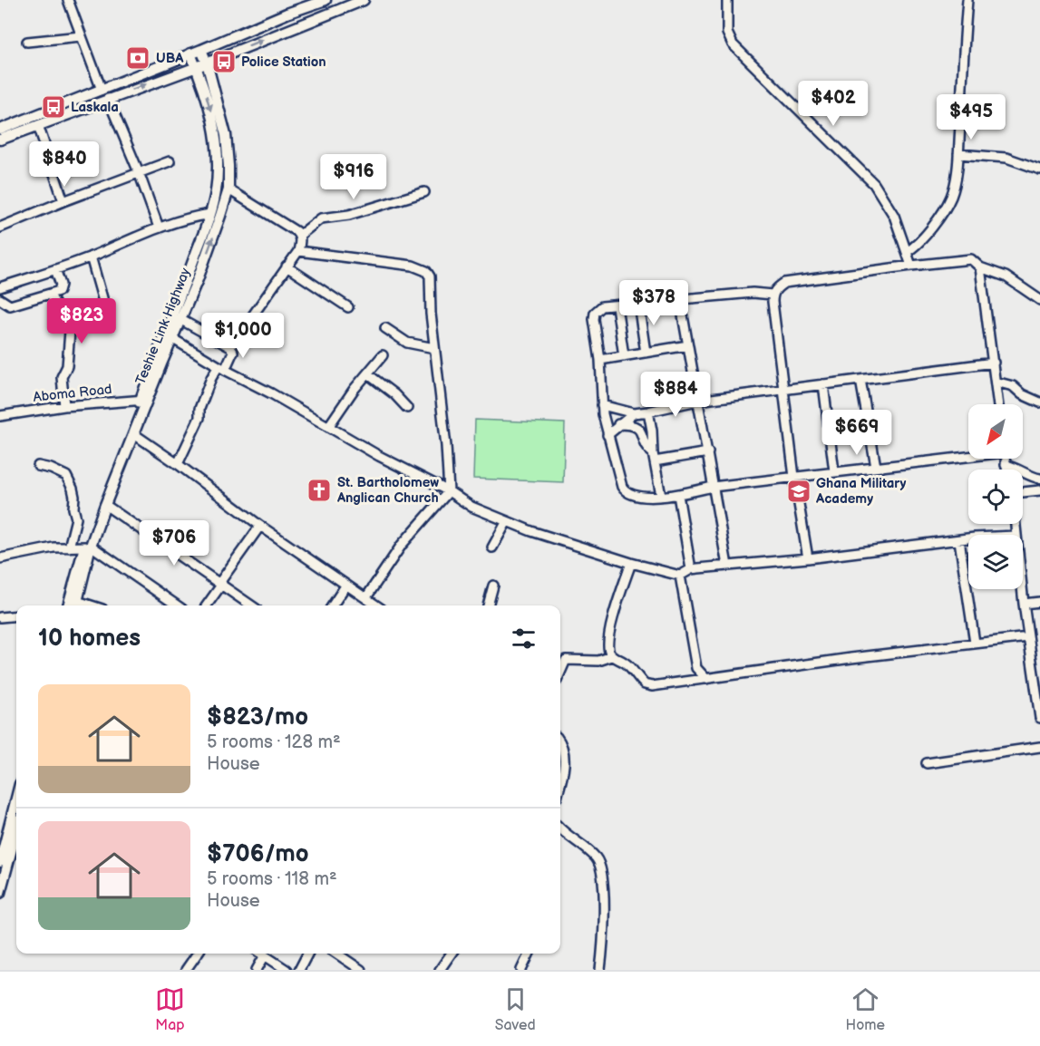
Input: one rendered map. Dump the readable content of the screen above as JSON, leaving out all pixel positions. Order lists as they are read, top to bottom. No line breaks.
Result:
{"streets":{"main road":["Teshie Link Highway"],"street":["Aboma Road"]},"crossings":[["Teshie Link Highway","Aboma Road"]],"places":{"bank":["UBA"],"bus stop":["Police Station","Laskala"],"church":["St. Bartholomew Anglican Church"],"school or university":["Ghana Military Academy"]},"north":"bottom left","page":{"price":["$402","$495","$840","$916","$378","$823","$1,000","$884","$669","$706"],"heading":"10 homes","list":[{"name":"$823/mo","note":"5 rooms · 128 m² · House"},{"name":"$706/mo","note":"5 rooms · 118 m² · House"}],"tabs":["Map","Saved","Home"]}}
